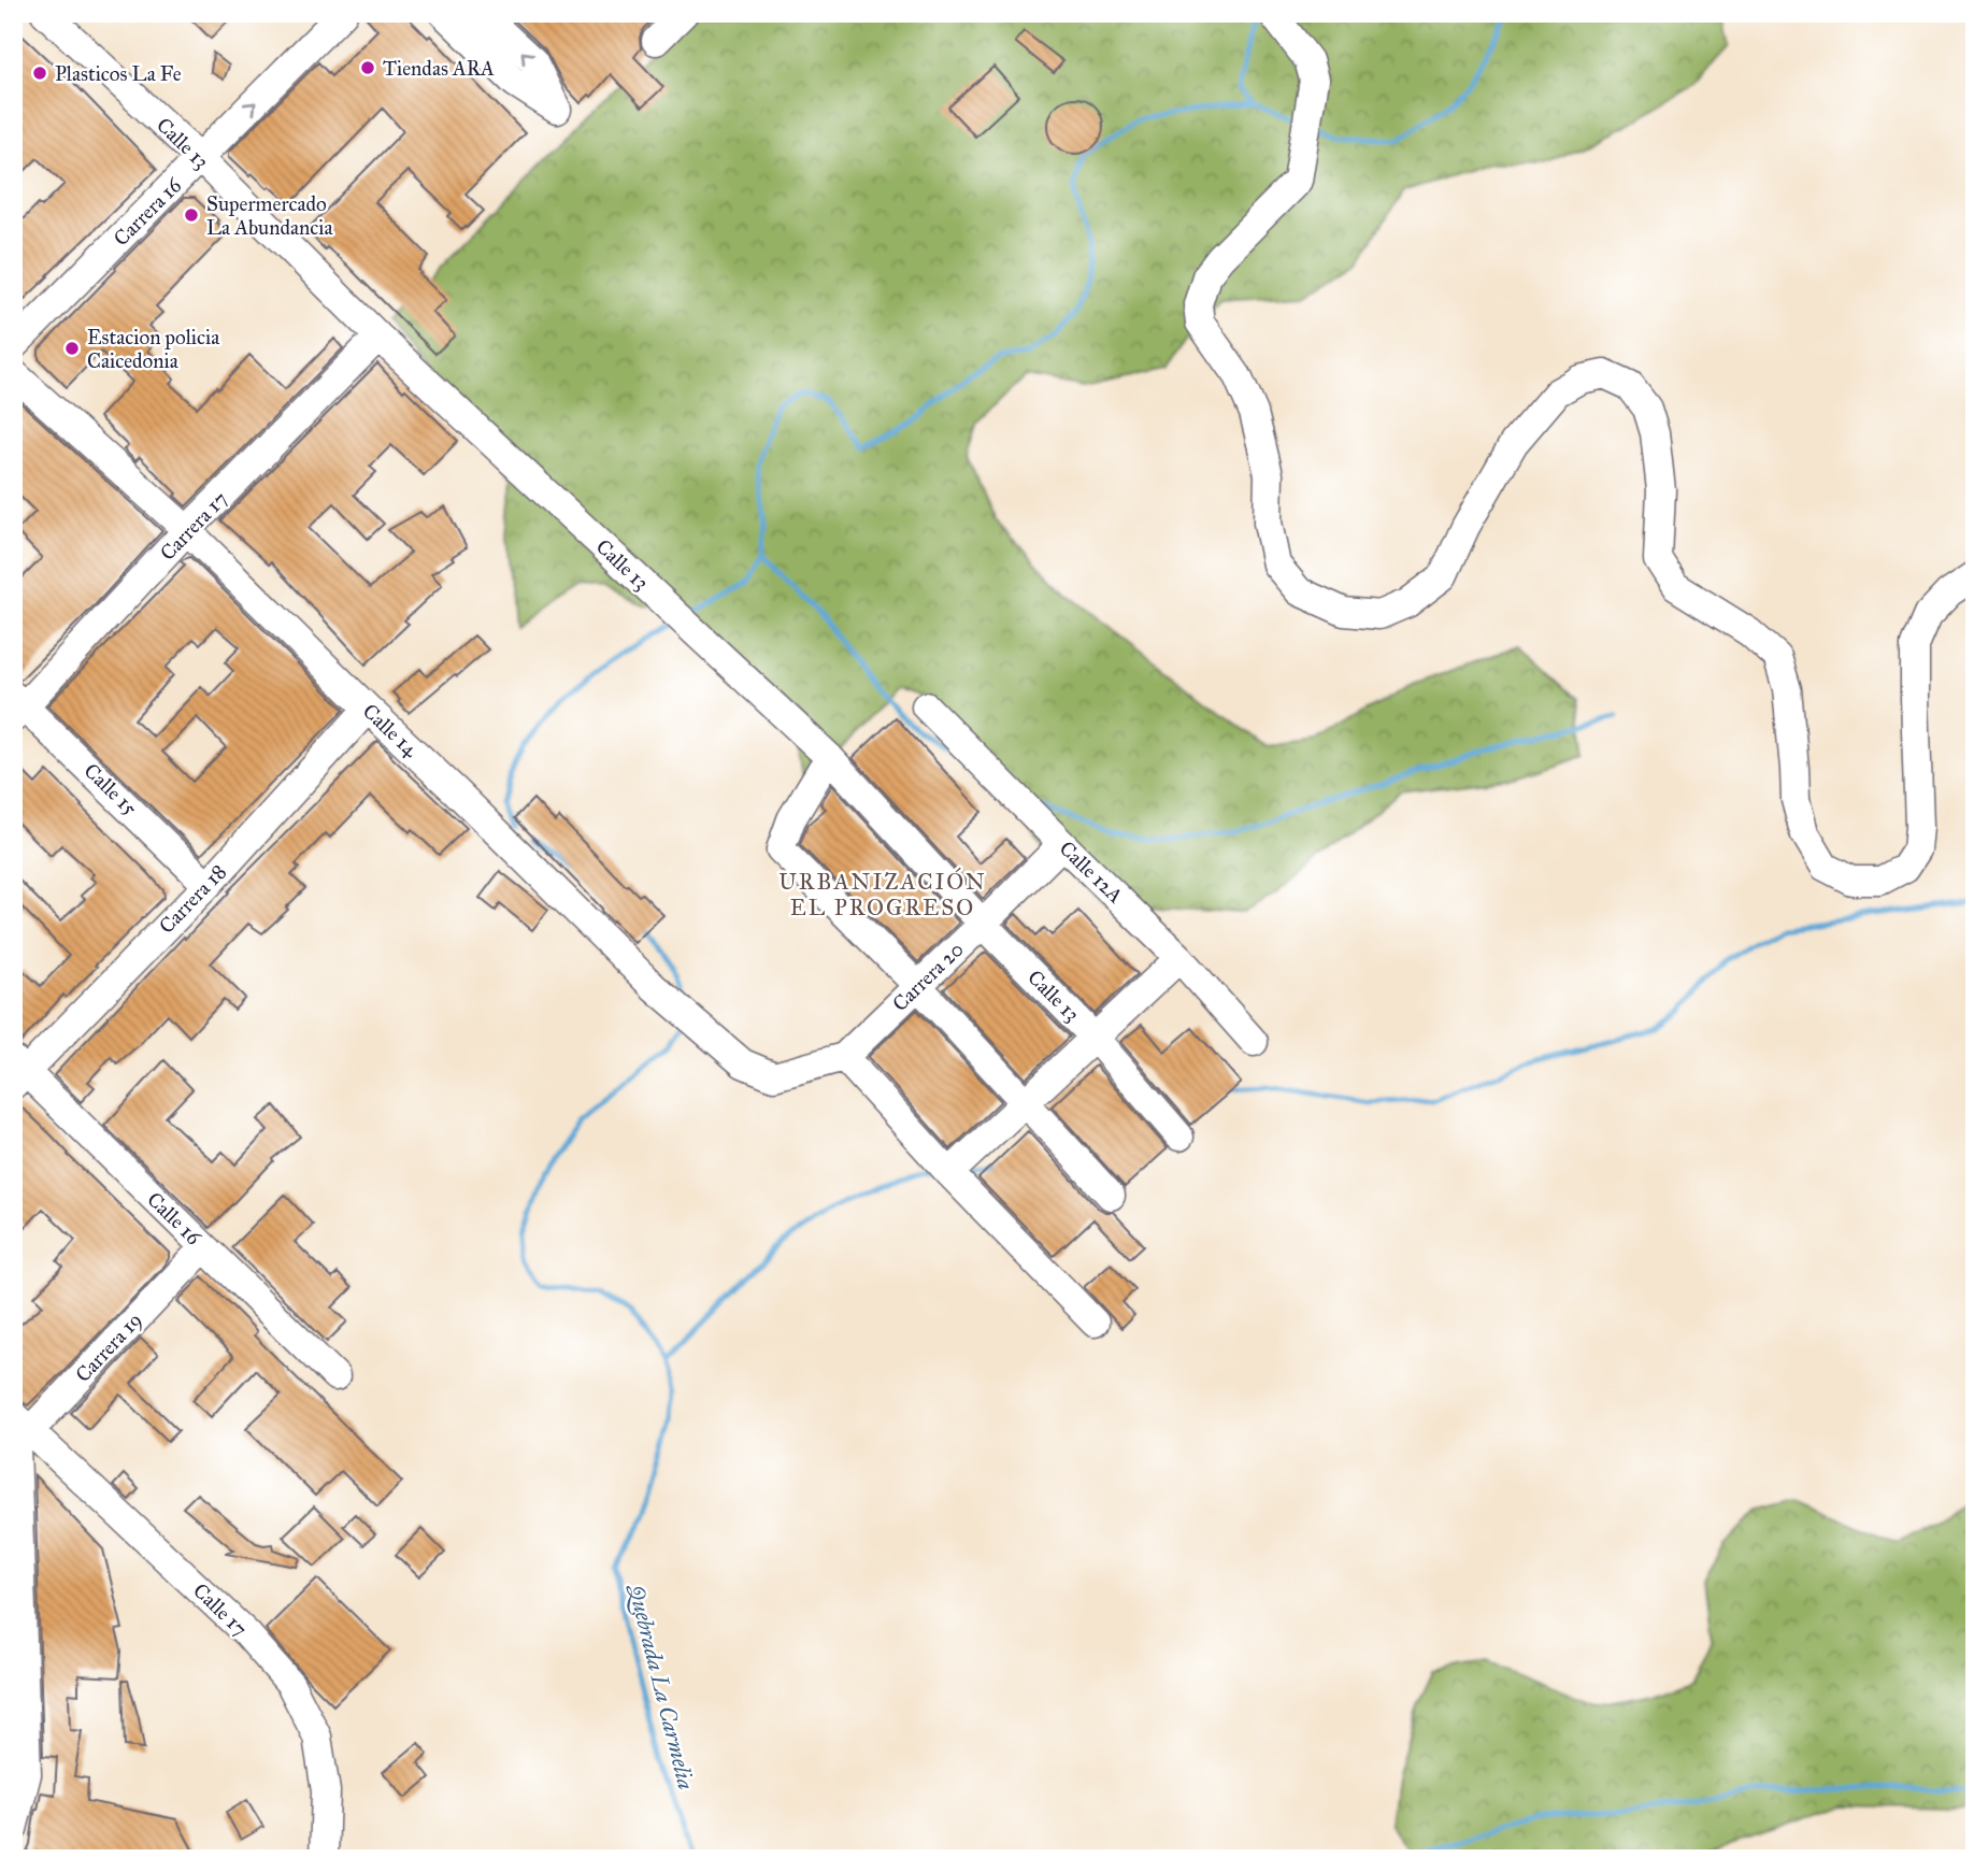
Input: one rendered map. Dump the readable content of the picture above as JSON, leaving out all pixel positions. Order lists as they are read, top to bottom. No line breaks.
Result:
{"streets":{"street":["Calle 13","Carrera 16","Carrera 17","Calle 14","Calle 15","Calle 12A","Carrera 18","Carrera 20","Calle 16","Carrera 19","Calle 17"]},"crossings":[["Calle 13","Carrera 16"],["Calle 13","Carrera 17"],["Calle 13","Carrera 20"],["Carrera 17","Calle 14"],["Carrera 17","Calle 15"],["Calle 14","Carrera 18"],["Calle 14","Carrera 20"],["Calle 15","Carrera 18"],["Calle 12A","Carrera 20"],["Carrera 18","Calle 16"],["Calle 16","Carrera 19"],["Carrera 19","Calle 17"]],"one_way":["Carrera 16"],"districts":["URBANIZACIÓN EL PROGRESO"],"water":["Quebrada La Carmelia"],"places":["Tiendas ARA","Plasticos La Fe","Supermercado La Abundancia","Estacion policia Caicedonia"]}
